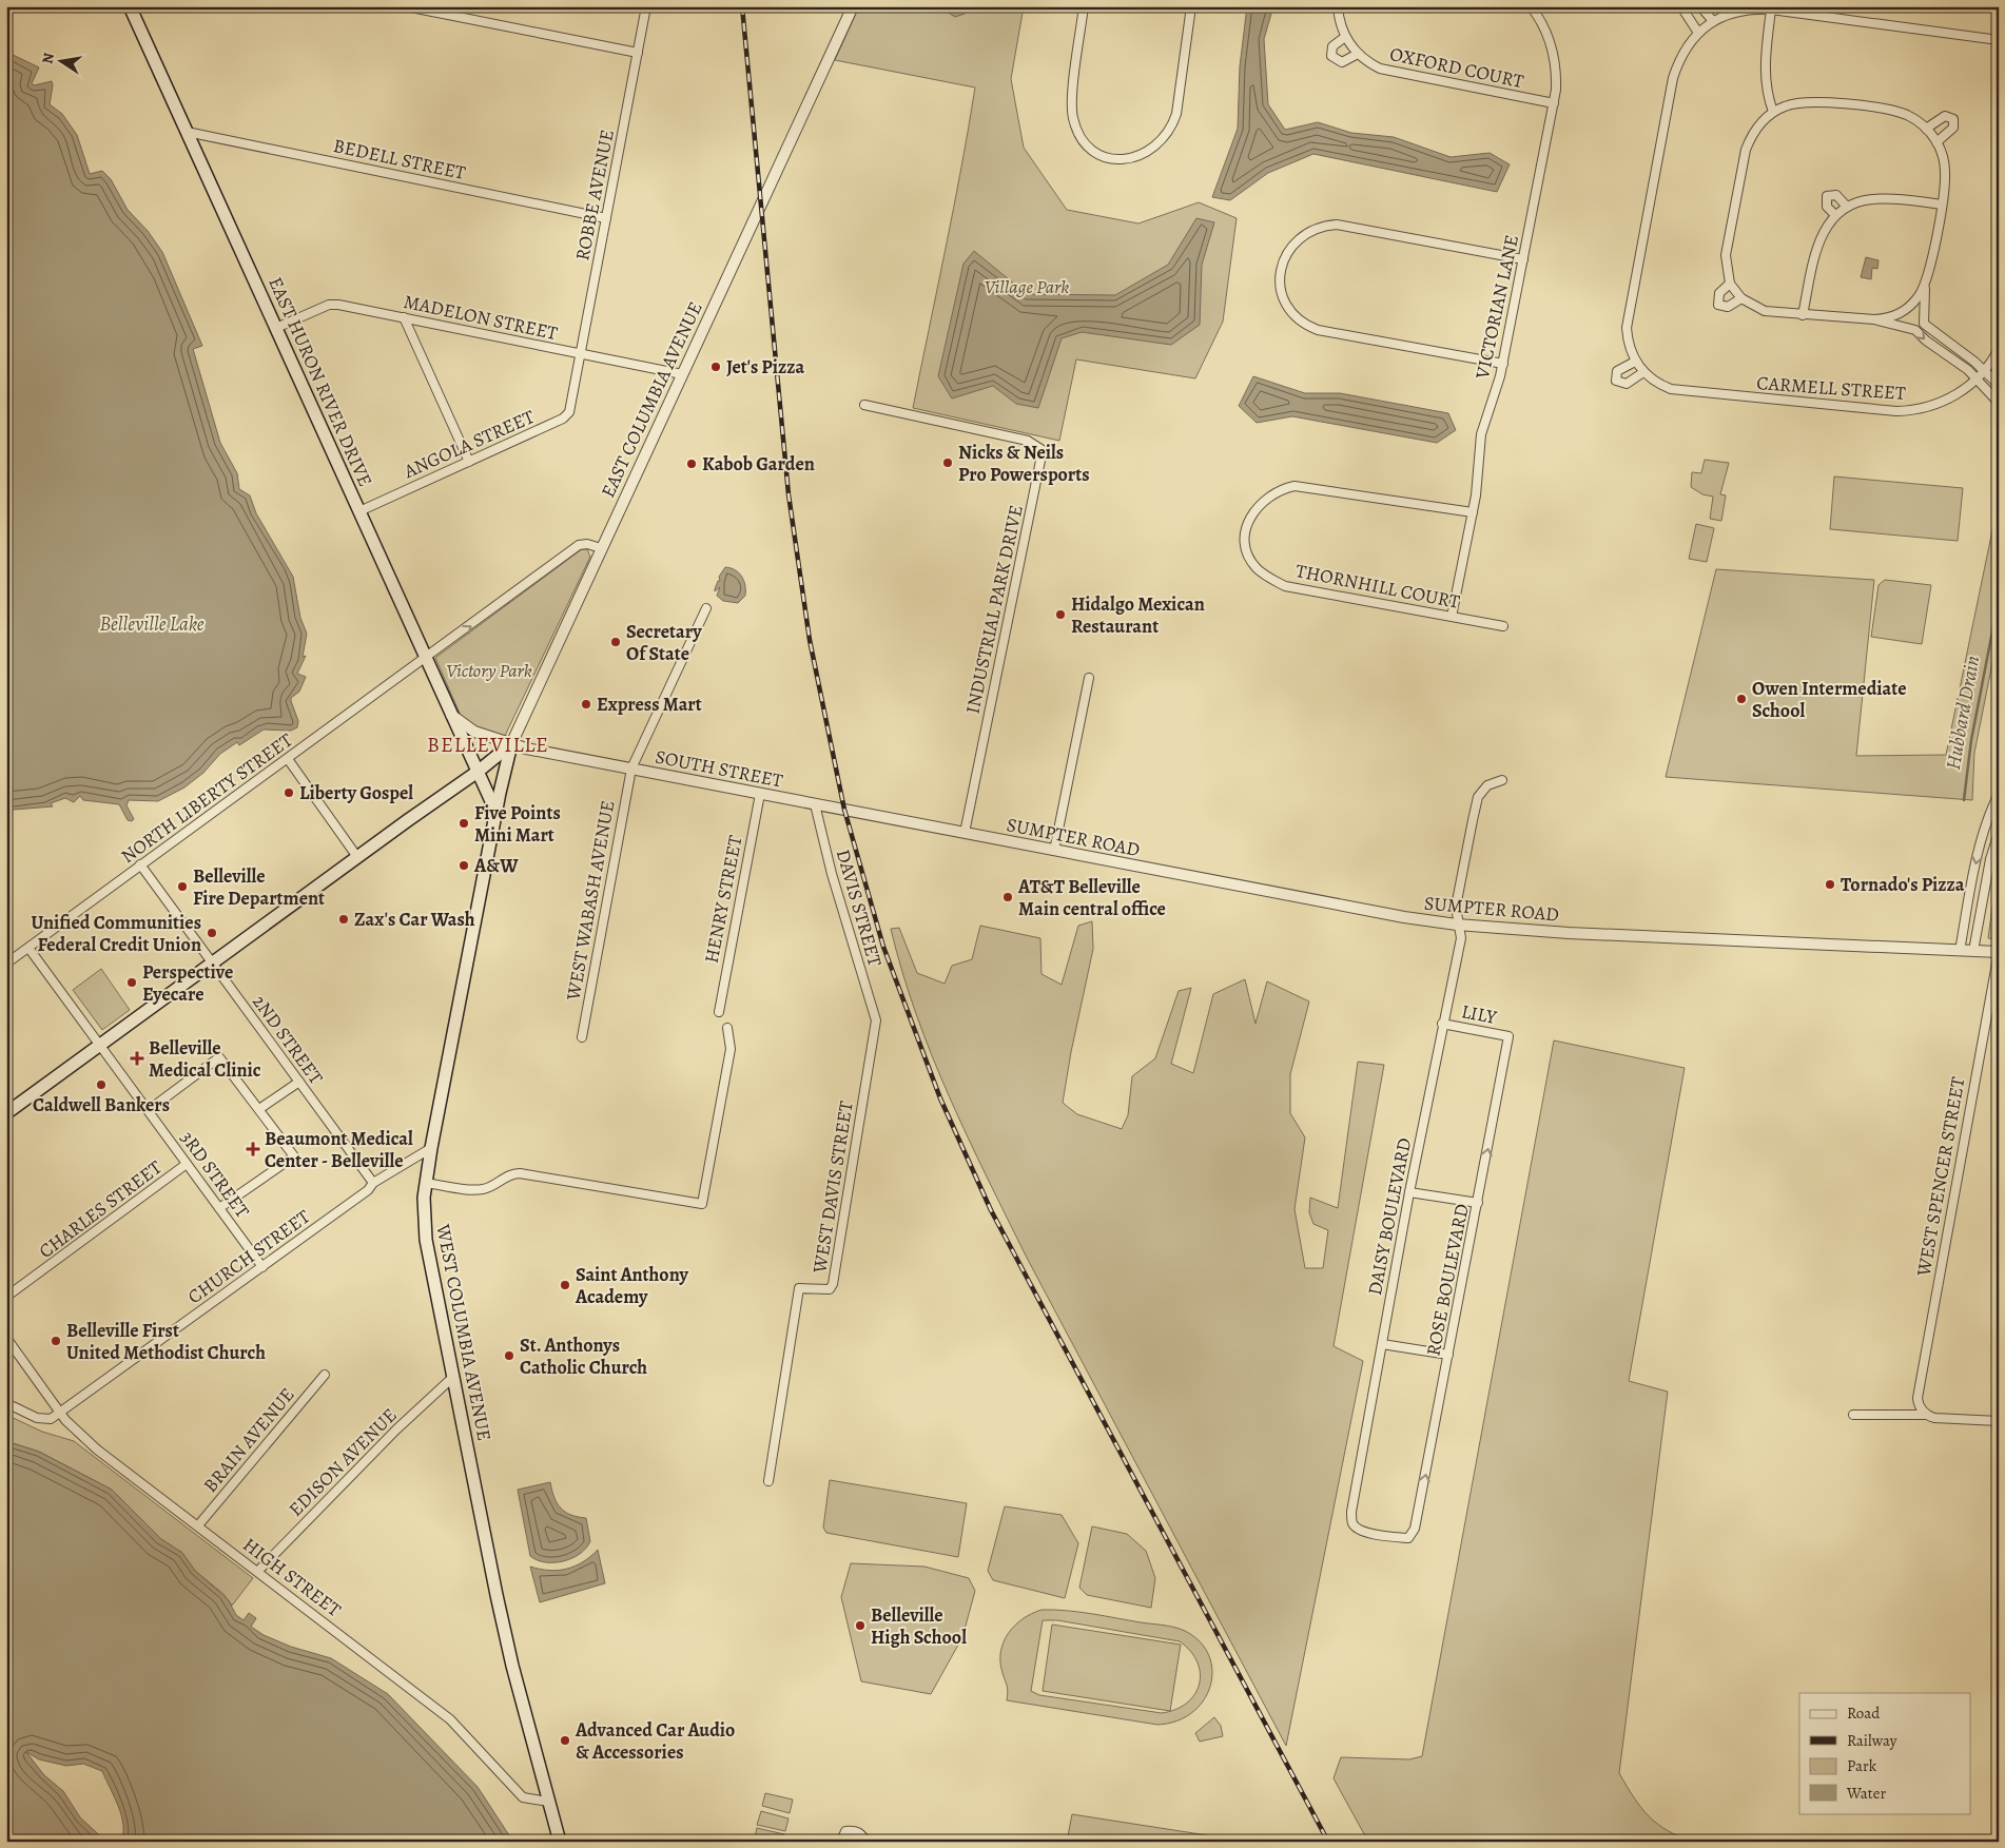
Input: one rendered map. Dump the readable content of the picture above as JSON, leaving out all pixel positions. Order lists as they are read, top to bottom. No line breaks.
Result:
{"streets":{"main road":["EAST HURON RIVER DRIVE","WEST COLUMBIA AVENUE"],"street":["OXFORD COURT","BEDELL STREET","ROBBE AVENUE","VICTORIAN LANE","MADELON STREET","CARMELL STREET","EAST COLUMBIA AVENUE","ANGOLA STREET","THORNHILL COURT","INDUSTRIAL PARK DRIVE","SOUTH STREET","NORTH LIBERTY STREET","SUMPTER ROAD","HENRY STREET","WEST WABASH AVENUE","DAVIS STREET","LILY","2ND STREET","3RD STREET","WEST SPENCER STREET","WEST DAVIS STREET","CHARLES STREET","DAISY BOULEVARD","CHURCH STREET","ROSE BOULEVARD","BRAIN AVENUE","EDISON AVENUE","HIGH STREET"]},"crossings":[["OXFORD COURT","VICTORIAN LANE"],["BEDELL STREET","ROBBE AVENUE"],["BEDELL STREET","EAST HURON RIVER DRIVE"],["ROBBE AVENUE","MADELON STREET"],["ROBBE AVENUE","ANGOLA STREET"],["VICTORIAN LANE","THORNHILL COURT"],["MADELON STREET","EAST HURON RIVER DRIVE"],["MADELON STREET","EAST COLUMBIA AVENUE"],["EAST HURON RIVER DRIVE","ANGOLA STREET"],["EAST HURON RIVER DRIVE","SOUTH STREET"],["EAST HURON RIVER DRIVE","NORTH LIBERTY STREET"],["EAST HURON RIVER DRIVE","WEST COLUMBIA AVENUE"],["EAST COLUMBIA AVENUE","SOUTH STREET"],["EAST COLUMBIA AVENUE","NORTH LIBERTY STREET"],["EAST COLUMBIA AVENUE","WEST COLUMBIA AVENUE"],["INDUSTRIAL PARK DRIVE","SOUTH STREET"],["SOUTH STREET","SUMPTER ROAD"],["SOUTH STREET","HENRY STREET"],["SOUTH STREET","WEST WABASH AVENUE"],["SOUTH STREET","DAVIS STREET"],["SOUTH STREET","WEST COLUMBIA AVENUE"],["NORTH LIBERTY STREET","2ND STREET"],["NORTH LIBERTY STREET","3RD STREET"],["SUMPTER ROAD","WEST SPENCER STREET"],["SUMPTER ROAD","DAISY BOULEVARD"],["DAVIS STREET","WEST DAVIS STREET"],["LILY","DAISY BOULEVARD"],["LILY","ROSE BOULEVARD"],["2ND STREET","CHURCH STREET"],["3RD STREET","CHARLES STREET"],["3RD STREET","CHURCH STREET"],["DAISY BOULEVARD","ROSE BOULEVARD"],["CHURCH STREET","WEST COLUMBIA AVENUE"],["CHURCH STREET","HIGH STREET"],["WEST COLUMBIA AVENUE","EDISON AVENUE"],["WEST COLUMBIA AVENUE","HIGH STREET"],["BRAIN AVENUE","HIGH STREET"],["EDISON AVENUE","HIGH STREET"]],"one_way":["ROSE BOULEVARD"],"districts":["BELLEVILLE"],"water":["Belleville Lake","Hubbard Drain"],"parks":["Village Park","Victory Park"],"places":{"other":["Jet's Pizza","Nicks & Neils Pro Powersports","Kabob Garden","Hidalgo Mexican Restaurant","Secretary Of State","Owen Intermediate School","Express Mart","Liberty Gospel","Five Points Mini Mart","A&W","Tornado's Pizza","Belleville Fire Department","AT&T Belleville Main central office","Zax's Car Wash","Unified Communities Federal Credit Union","Perspective Eyecare","Caldwell Bankers","Saint Anthony Academy","Belleville First United Methodist Church","St. Anthonys Catholic Church","Belleville High School","Advanced Car Audio & Accessories"],"health":["Belleville Medical Clinic","Beaumont Medical Center - Belleville"]},"legend":["Road","Railway","Park","Water"],"north":"left"}
